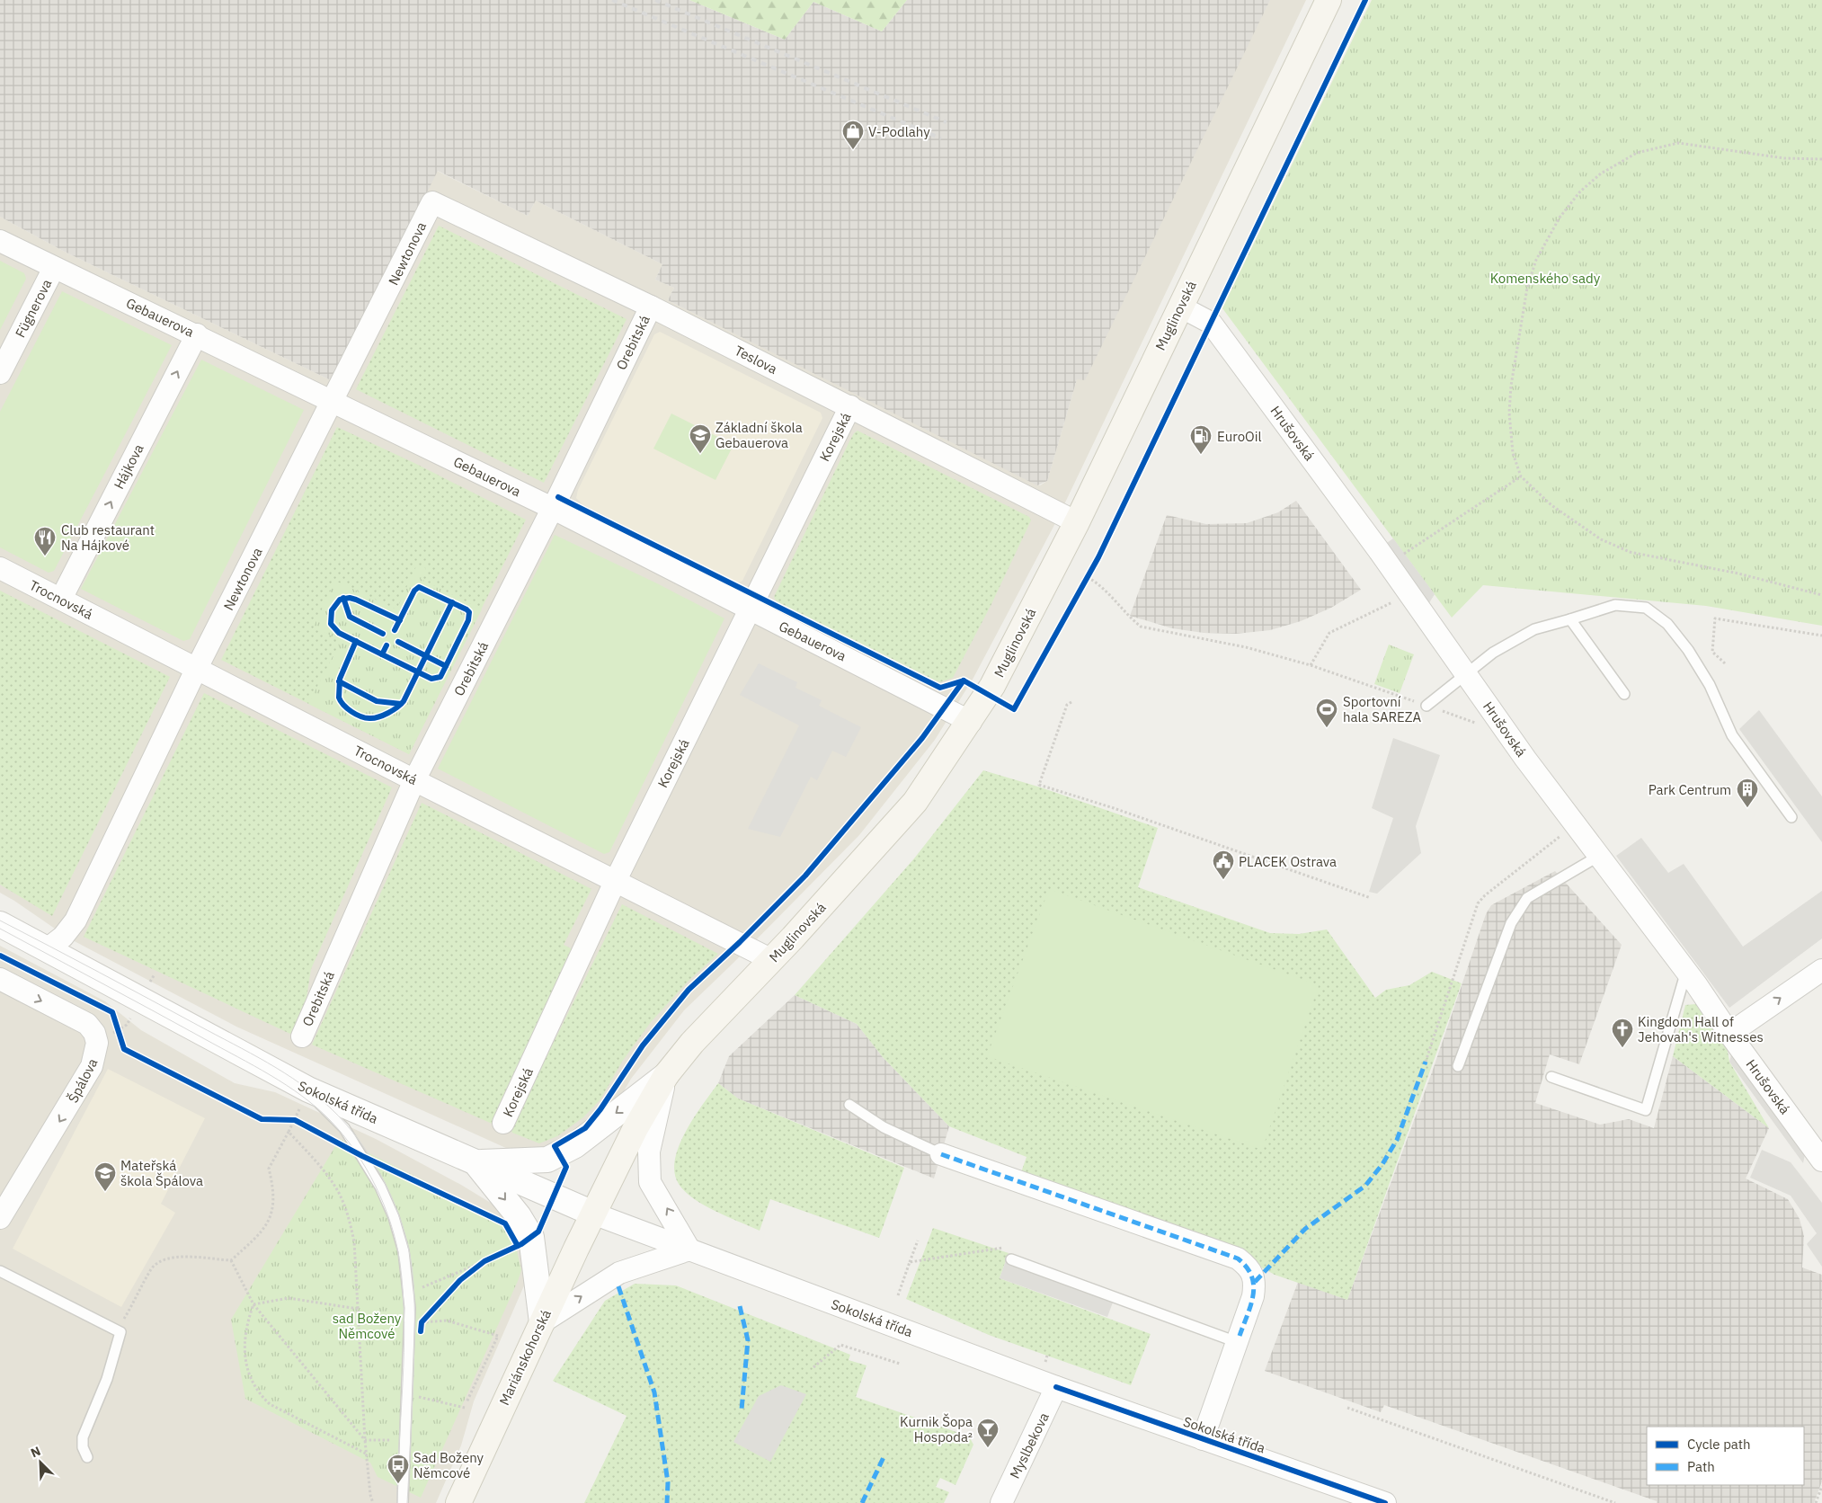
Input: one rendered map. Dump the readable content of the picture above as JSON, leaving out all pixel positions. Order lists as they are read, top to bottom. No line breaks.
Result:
{"streets":{"main road":["Muglinovská","Mariánskohorská"],"street":["Newtonova","Fügnerova","Gebauerova","Orebitská","Teslova","Hrušovská","Korejská","Hájkova","Trocnovská","Špálova","Sokolská třída","Myslbekova"]},"crossings":[["Newtonova","Gebauerova"],["Newtonova","Teslova"],["Newtonova","Trocnovská"],["Newtonova","Sokolská třída"],["Fügnerova","Gebauerova"],["Muglinovská","Gebauerova"],["Muglinovská","Teslova"],["Muglinovská","Hrušovská"],["Muglinovská","Trocnovská"],["Muglinovská","Sokolská třída"],["Muglinovská","Mariánskohorská"],["Gebauerova","Orebitská"],["Gebauerova","Korejská"],["Gebauerova","Hájkova"],["Orebitská","Teslova"],["Orebitská","Trocnovská"],["Teslova","Korejská"],["Korejská","Trocnovská"],["Hájkova","Trocnovská"],["Sokolská třída","Mariánskohorská"],["Sokolská třída","Myslbekova"]],"one_way":["Hájkova"],"parks":["Komenského sady","sad Boženy Němcové"],"places":{"shop":["V-Podlahy"],"school or university":["Základní škola Gebauerova","Mateřská škola Špálova"],"fuel station":["EuroOil"],"restaurant":["Club restaurant Na Hájkové"],"sports":["Sportovní hala SAREZA"],"building":["Park Centrum"],"public building":["PLACEK Ostrava"],"church":["Kingdom Hall of Jehovah's Witnesses"],"bar":["Kurnik Šopa Hospoda²"],"bus stop":["Sad Boženy Němcové"]},"legend":["Cycle path","Path"],"north":"top left"}
